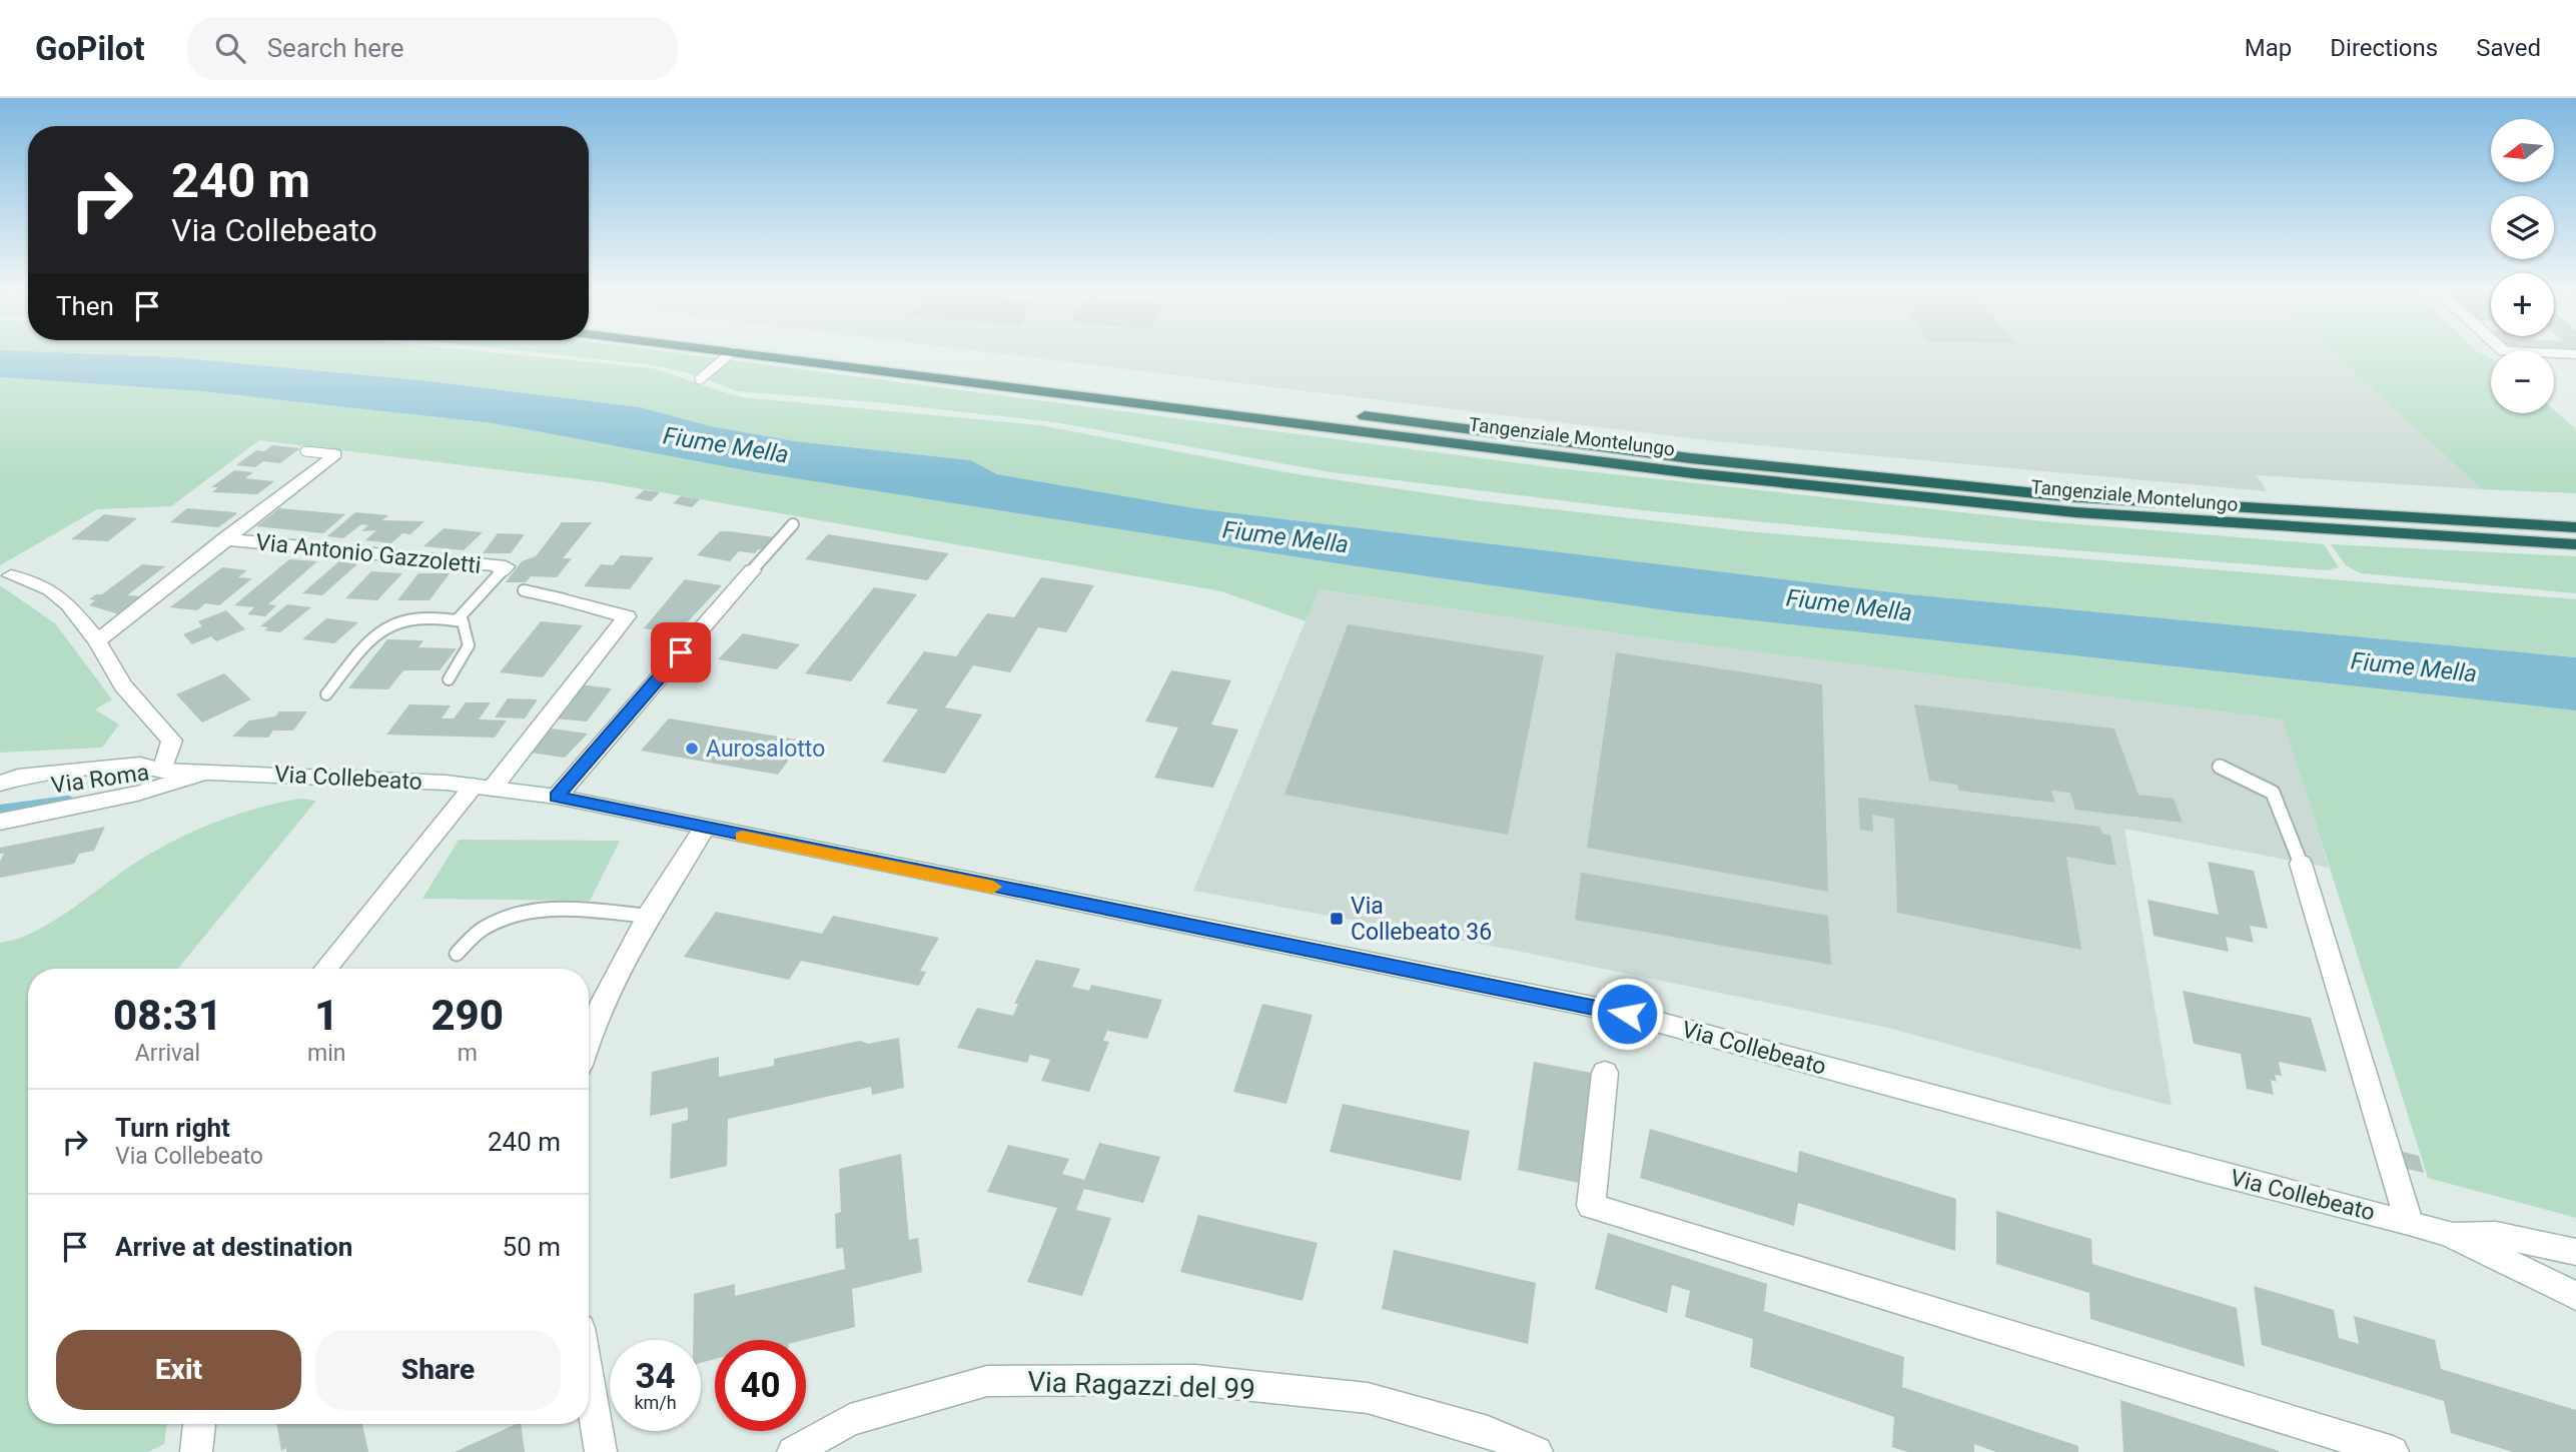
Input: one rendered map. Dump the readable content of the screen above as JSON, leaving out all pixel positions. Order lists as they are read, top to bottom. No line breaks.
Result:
{"streets":{"highway":["Tangenziale Montelungo"],"street":["Via Antonio Gazzoletti","Via Collebeato","Via Roma","Via Ragazzi del 99"]},"crossings":[["Via Collebeato","Via Roma"]],"water":["Fiume Mella"],"places":{"other":["Aurosalotto"],"transit":["Via Collebeato 36"]},"north":"left","page":{"header":"GoPilot","search":"Search here","nav":["Map","Directions","Saved"],"map_buttons":["+","−"],"turn":["240 m","Via Collebeato"],"then":"Then","eta":["08:31","Arrival","1","min","290","m"],"list":[{"name":"Turn right","note":"Via Collebeato","value":"240 m"},{"name":"Arrive at destination","value":"50 m"}],"buttons":["Exit","Share"],"speed":"34 km/h","limit":"40"}}
